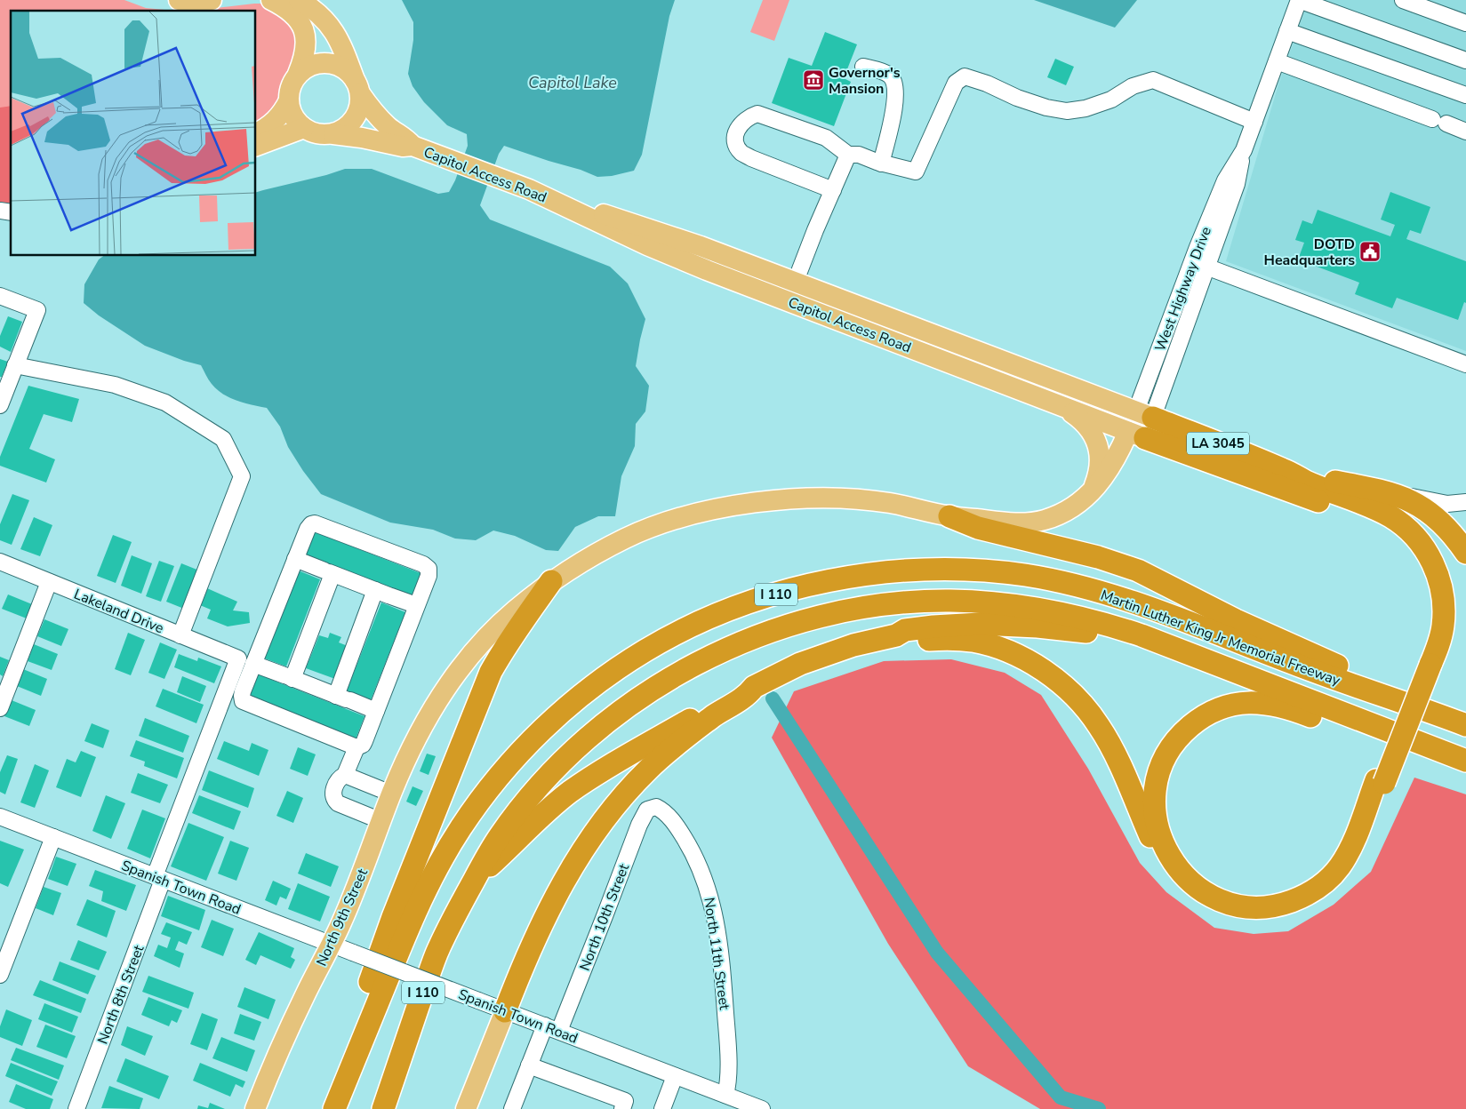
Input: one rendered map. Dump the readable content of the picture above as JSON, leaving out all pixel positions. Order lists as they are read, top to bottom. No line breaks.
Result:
{"streets":{"highway":["LA 3045","I 110","Martin Luther King Jr Memorial Freeway"],"main road":["Capitol Access Road","North 9th Street"],"street":["West Highway Drive","Lakeland Drive","Spanish Town Road","North 10th Street","North 11th Street","North 8th Street"]},"crossings":[["Capitol Access Road","West Highway Drive"],["Capitol Access Road","LA 3045"],["Capitol Access Road","North 9th Street"],["West Highway Drive","LA 3045"],["West Highway Drive","North 9th Street"],["Lakeland Drive","North 8th Street"],["Spanish Town Road","North 9th Street"],["Spanish Town Road","North 10th Street"],["Spanish Town Road","North 11th Street"],["Spanish Town Road","North 8th Street"],["North 10th Street","North 11th Street"]],"water":["Capitol Lake"],"places":{"museum":["Governor's Mansion"],"public building":["DOTD Headquarters"]}}
